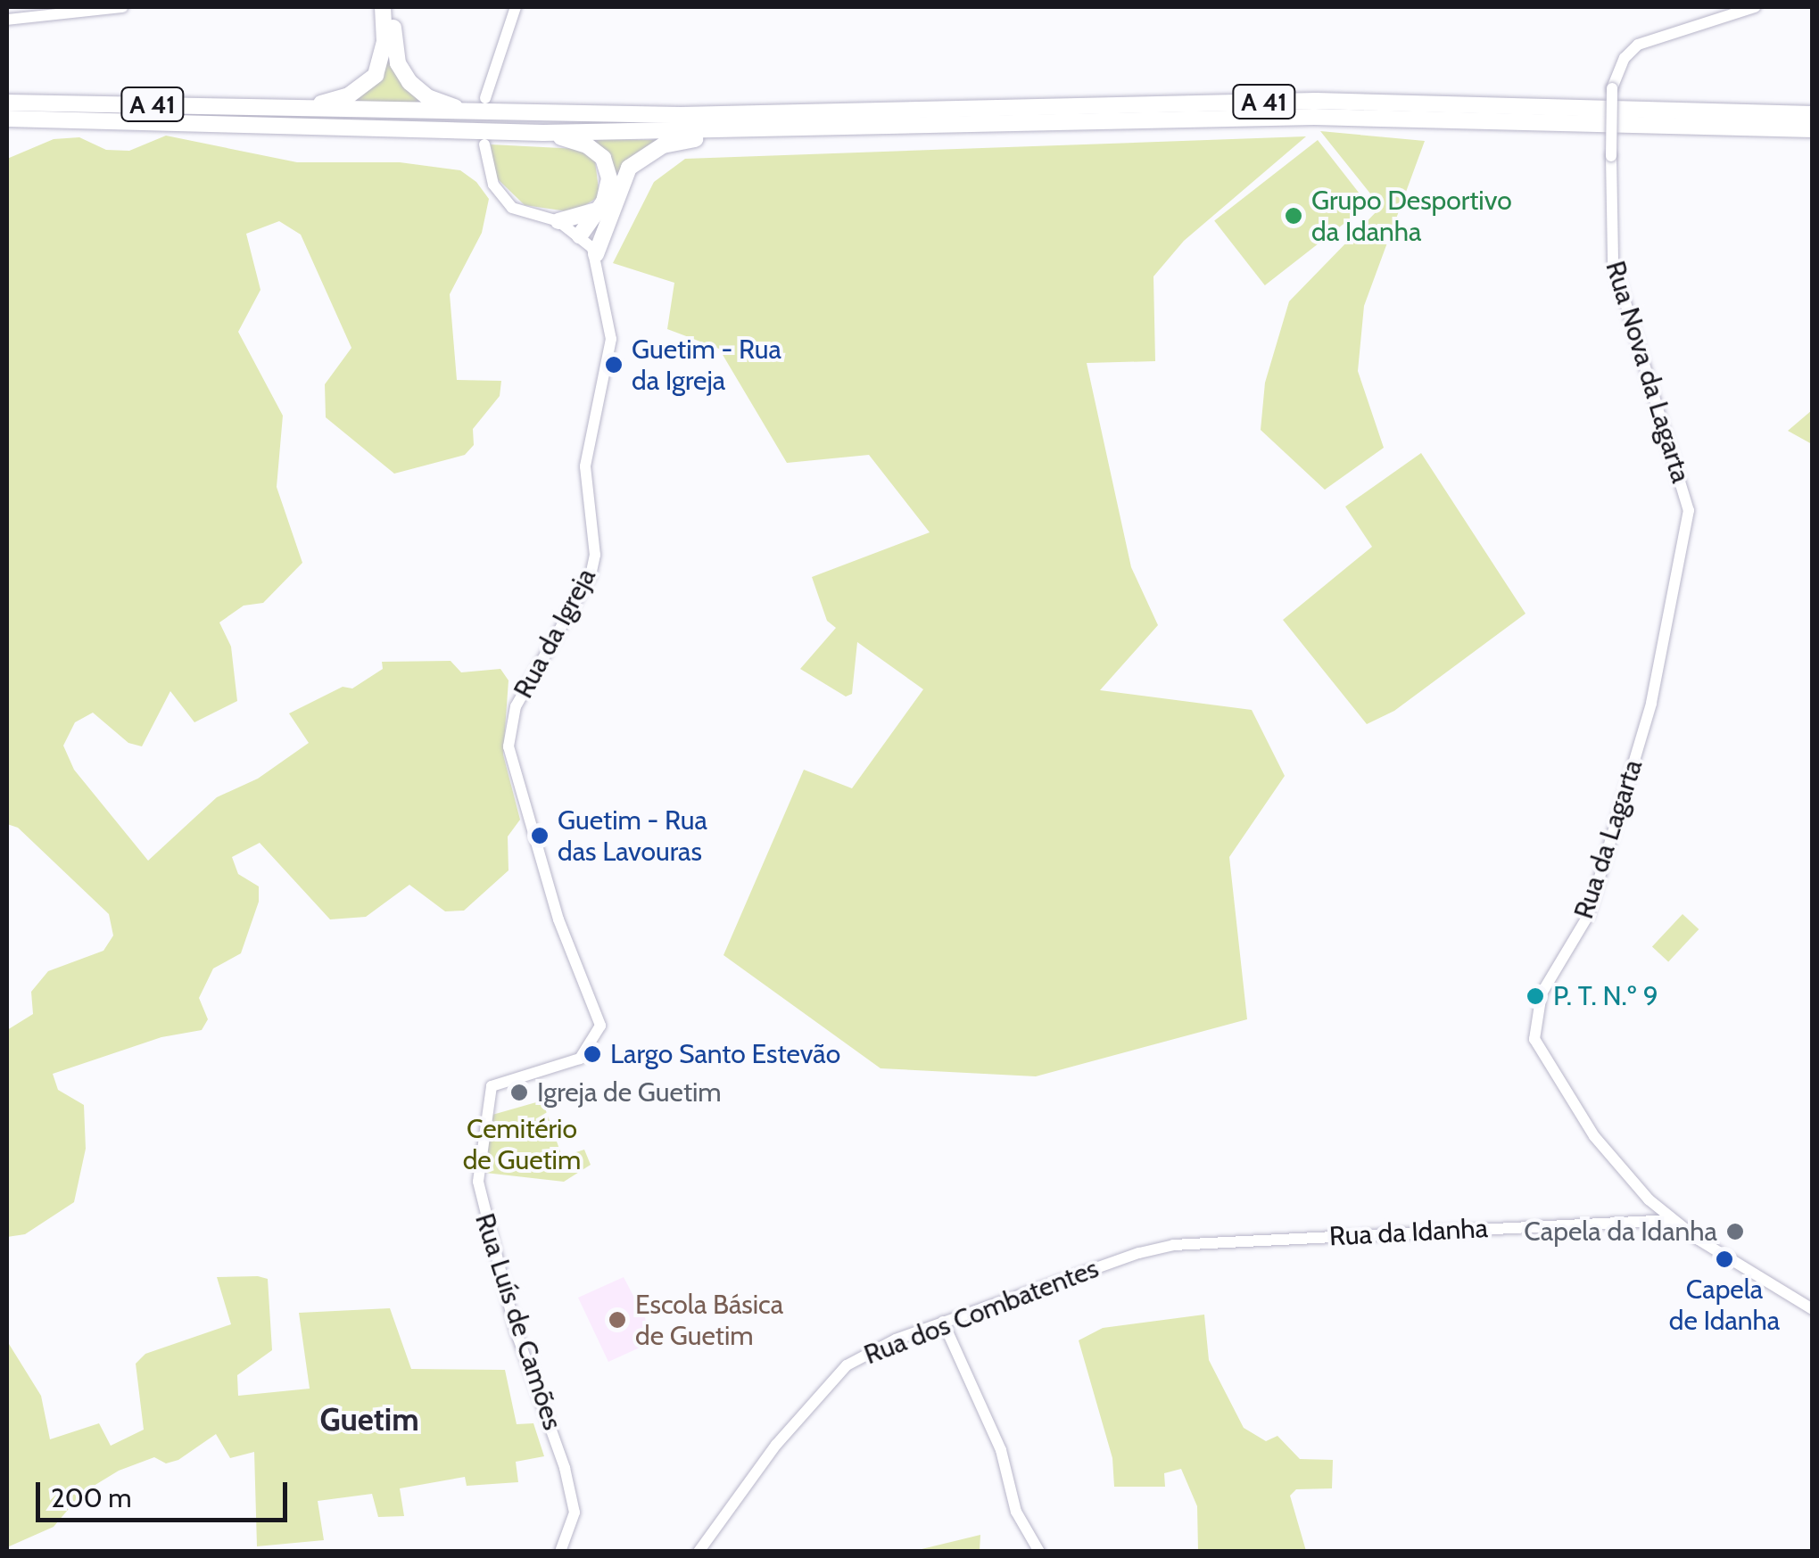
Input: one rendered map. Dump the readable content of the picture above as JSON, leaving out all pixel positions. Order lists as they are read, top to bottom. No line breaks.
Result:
{"streets":{"highway":["A 41"],"main road":["Rua Nova da Lagarta","Rua da Igreja","Rua da Lagarta","Rua da Idanha","Rua dos Combatentes","Rua Luís de Camões"]},"crossings":[["Rua Nova da Lagarta","Rua da Lagarta"],["Rua da Igreja","Rua Luís de Camões"],["Rua da Lagarta","Rua da Idanha"],["Rua da Idanha","Rua dos Combatentes"]],"districts":["Guetim"],"parks":["Cemitério de Guetim"],"places":["Grupo Desportivo da Idanha","Guetim - Rua da Igreja","Guetim - Rua das Lavouras","P. T. N.º 9","Largo Santo Estevão","Igreja de Guetim","Capela da Idanha","Capela de Idanha","Escola Básica de Guetim"],"scale_bar":"200 m"}
